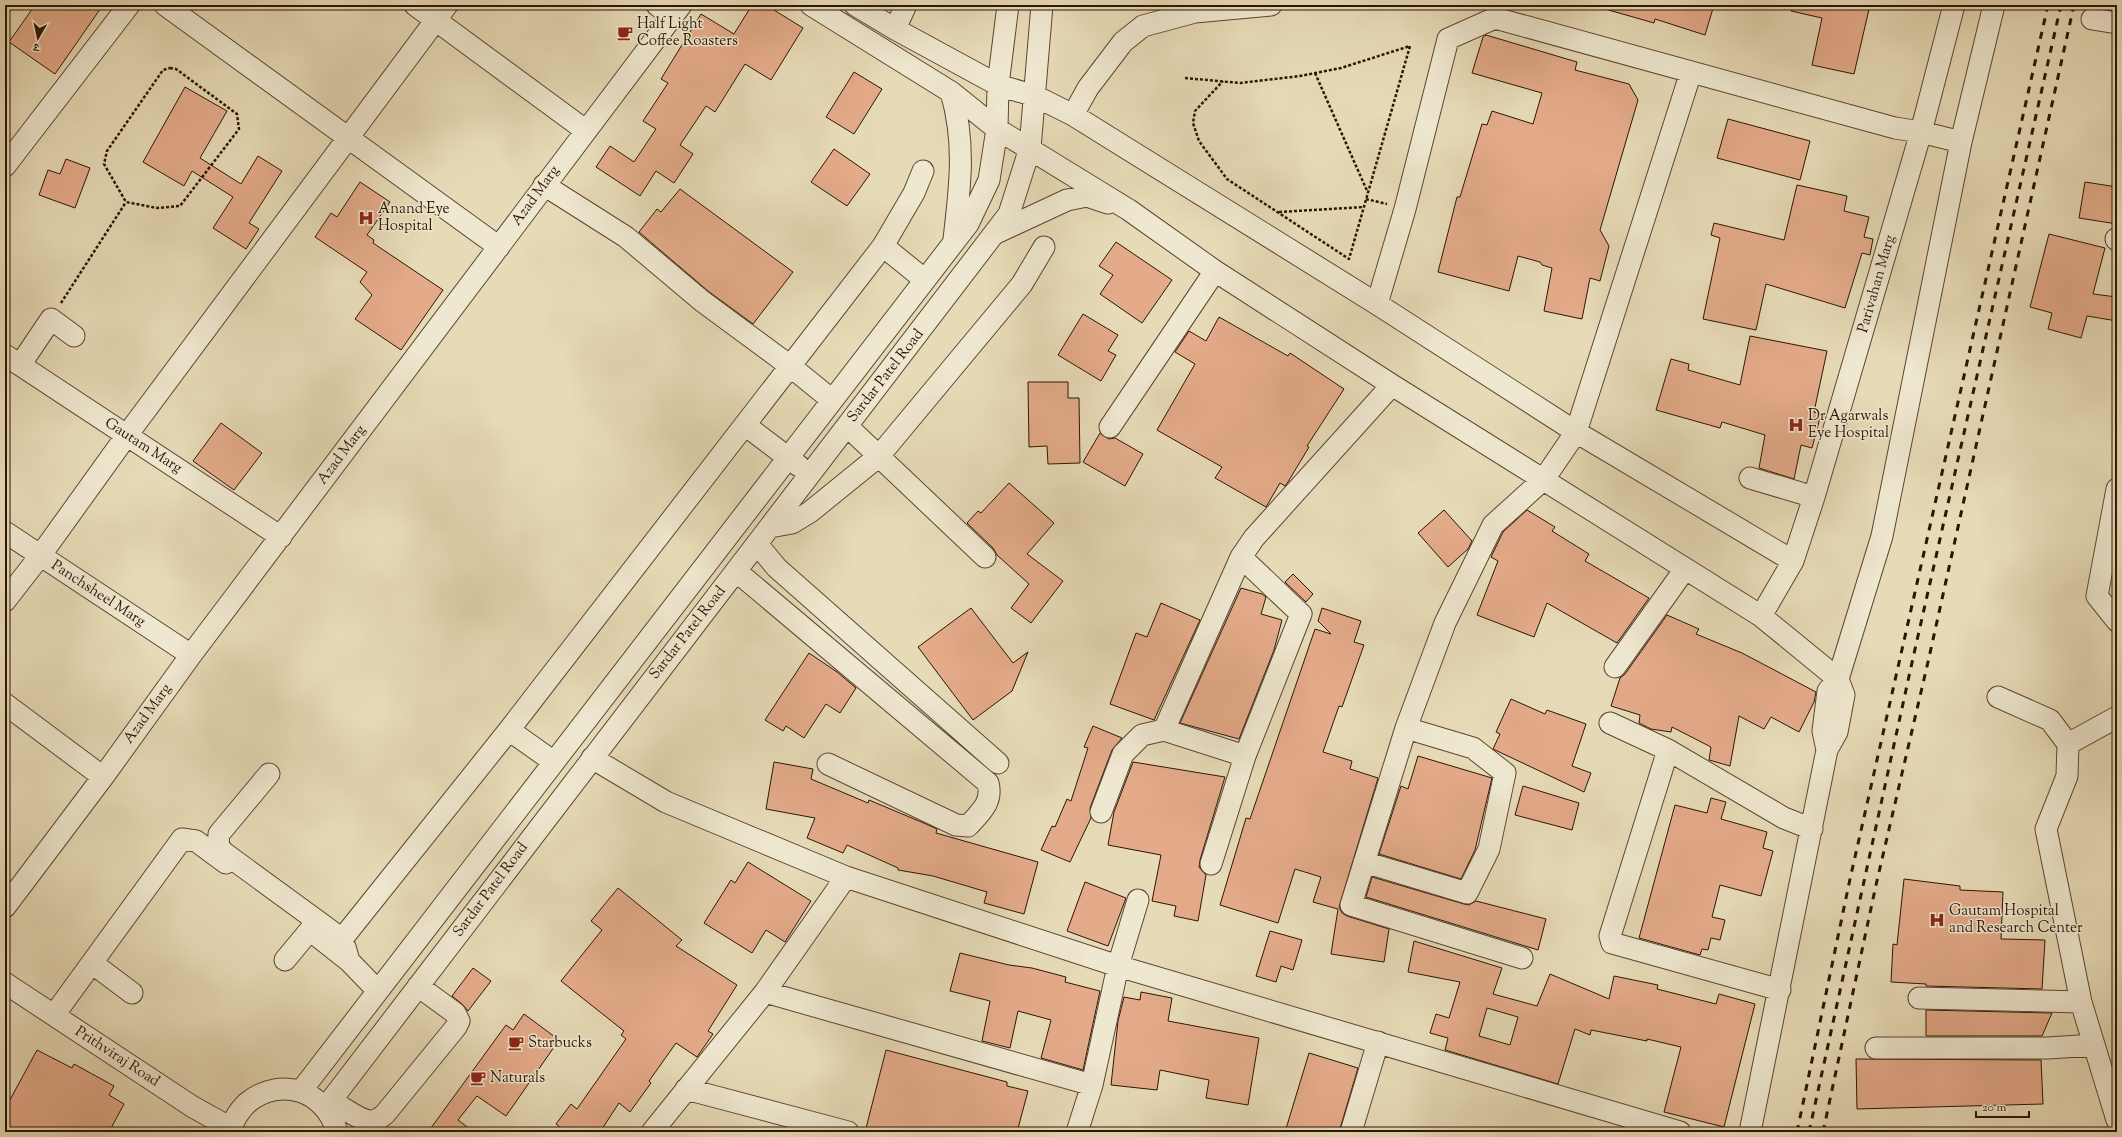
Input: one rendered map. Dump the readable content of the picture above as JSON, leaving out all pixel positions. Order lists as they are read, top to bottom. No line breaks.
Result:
{"streets":{"street":["Azad Marg","Parivahan Marg","Sardar Patel Road","Gautam Marg","Panchsheel Marg","Prithviraj Road"]},"crossings":[["Azad Marg","Gautam Marg"],["Azad Marg","Panchsheel Marg"]],"places":{"cafe":["Half Light Coffee Roasters","Starbucks","Naturals"],"hospital":["Anand Eye Hospital","Dr Agarwals Eye Hospital","Gautam Hospital and Research Center"]},"scale_bar":"20 m","north":"bottom"}
